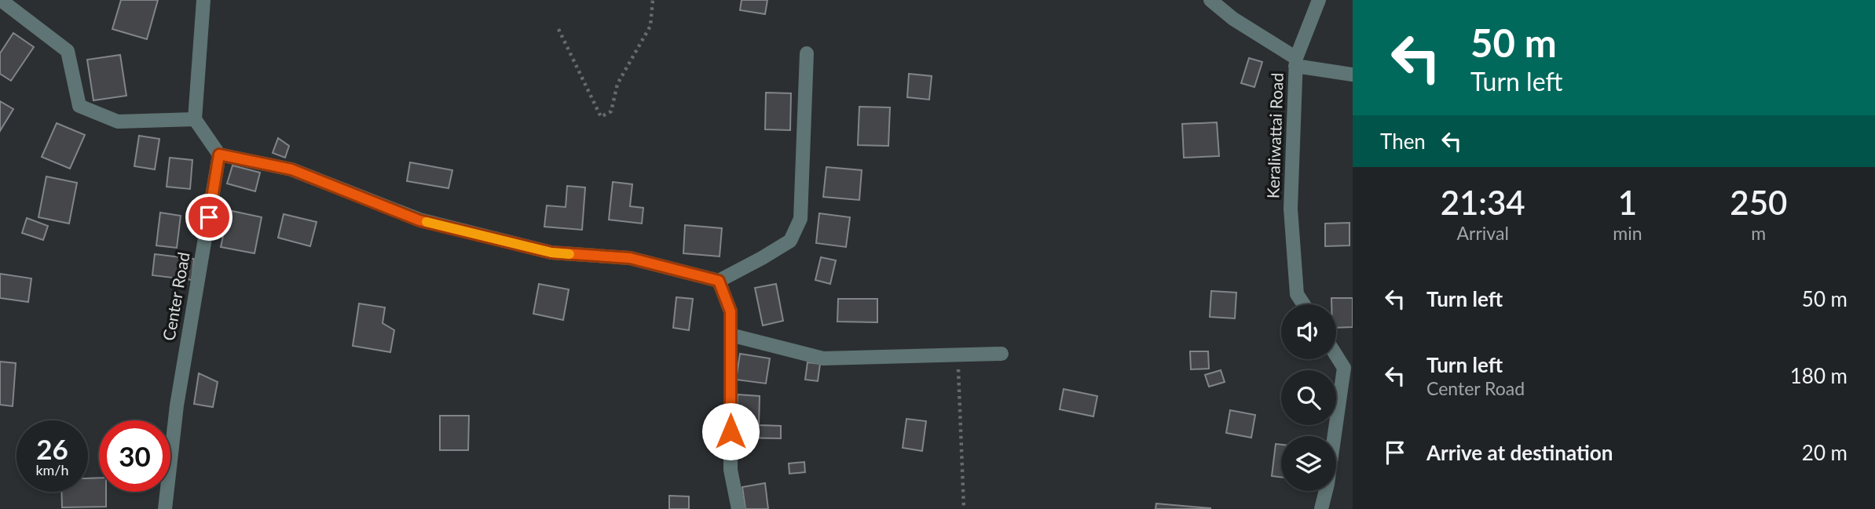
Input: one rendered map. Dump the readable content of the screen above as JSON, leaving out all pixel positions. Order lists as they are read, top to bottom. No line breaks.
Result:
{"streets":{"street":["Keraliwattai Road","Center Road"]},"page":{"turn":["50 m","Turn left"],"then":"Then","eta":["21:34","Arrival","1","min","250","m"],"list":[{"name":"Turn left","value":"50 m"},{"name":"Turn left","note":"Center Road","value":"180 m"},{"name":"Arrive at destination","value":"20 m"}],"speed":"26 km/h","limit":"30"}}
